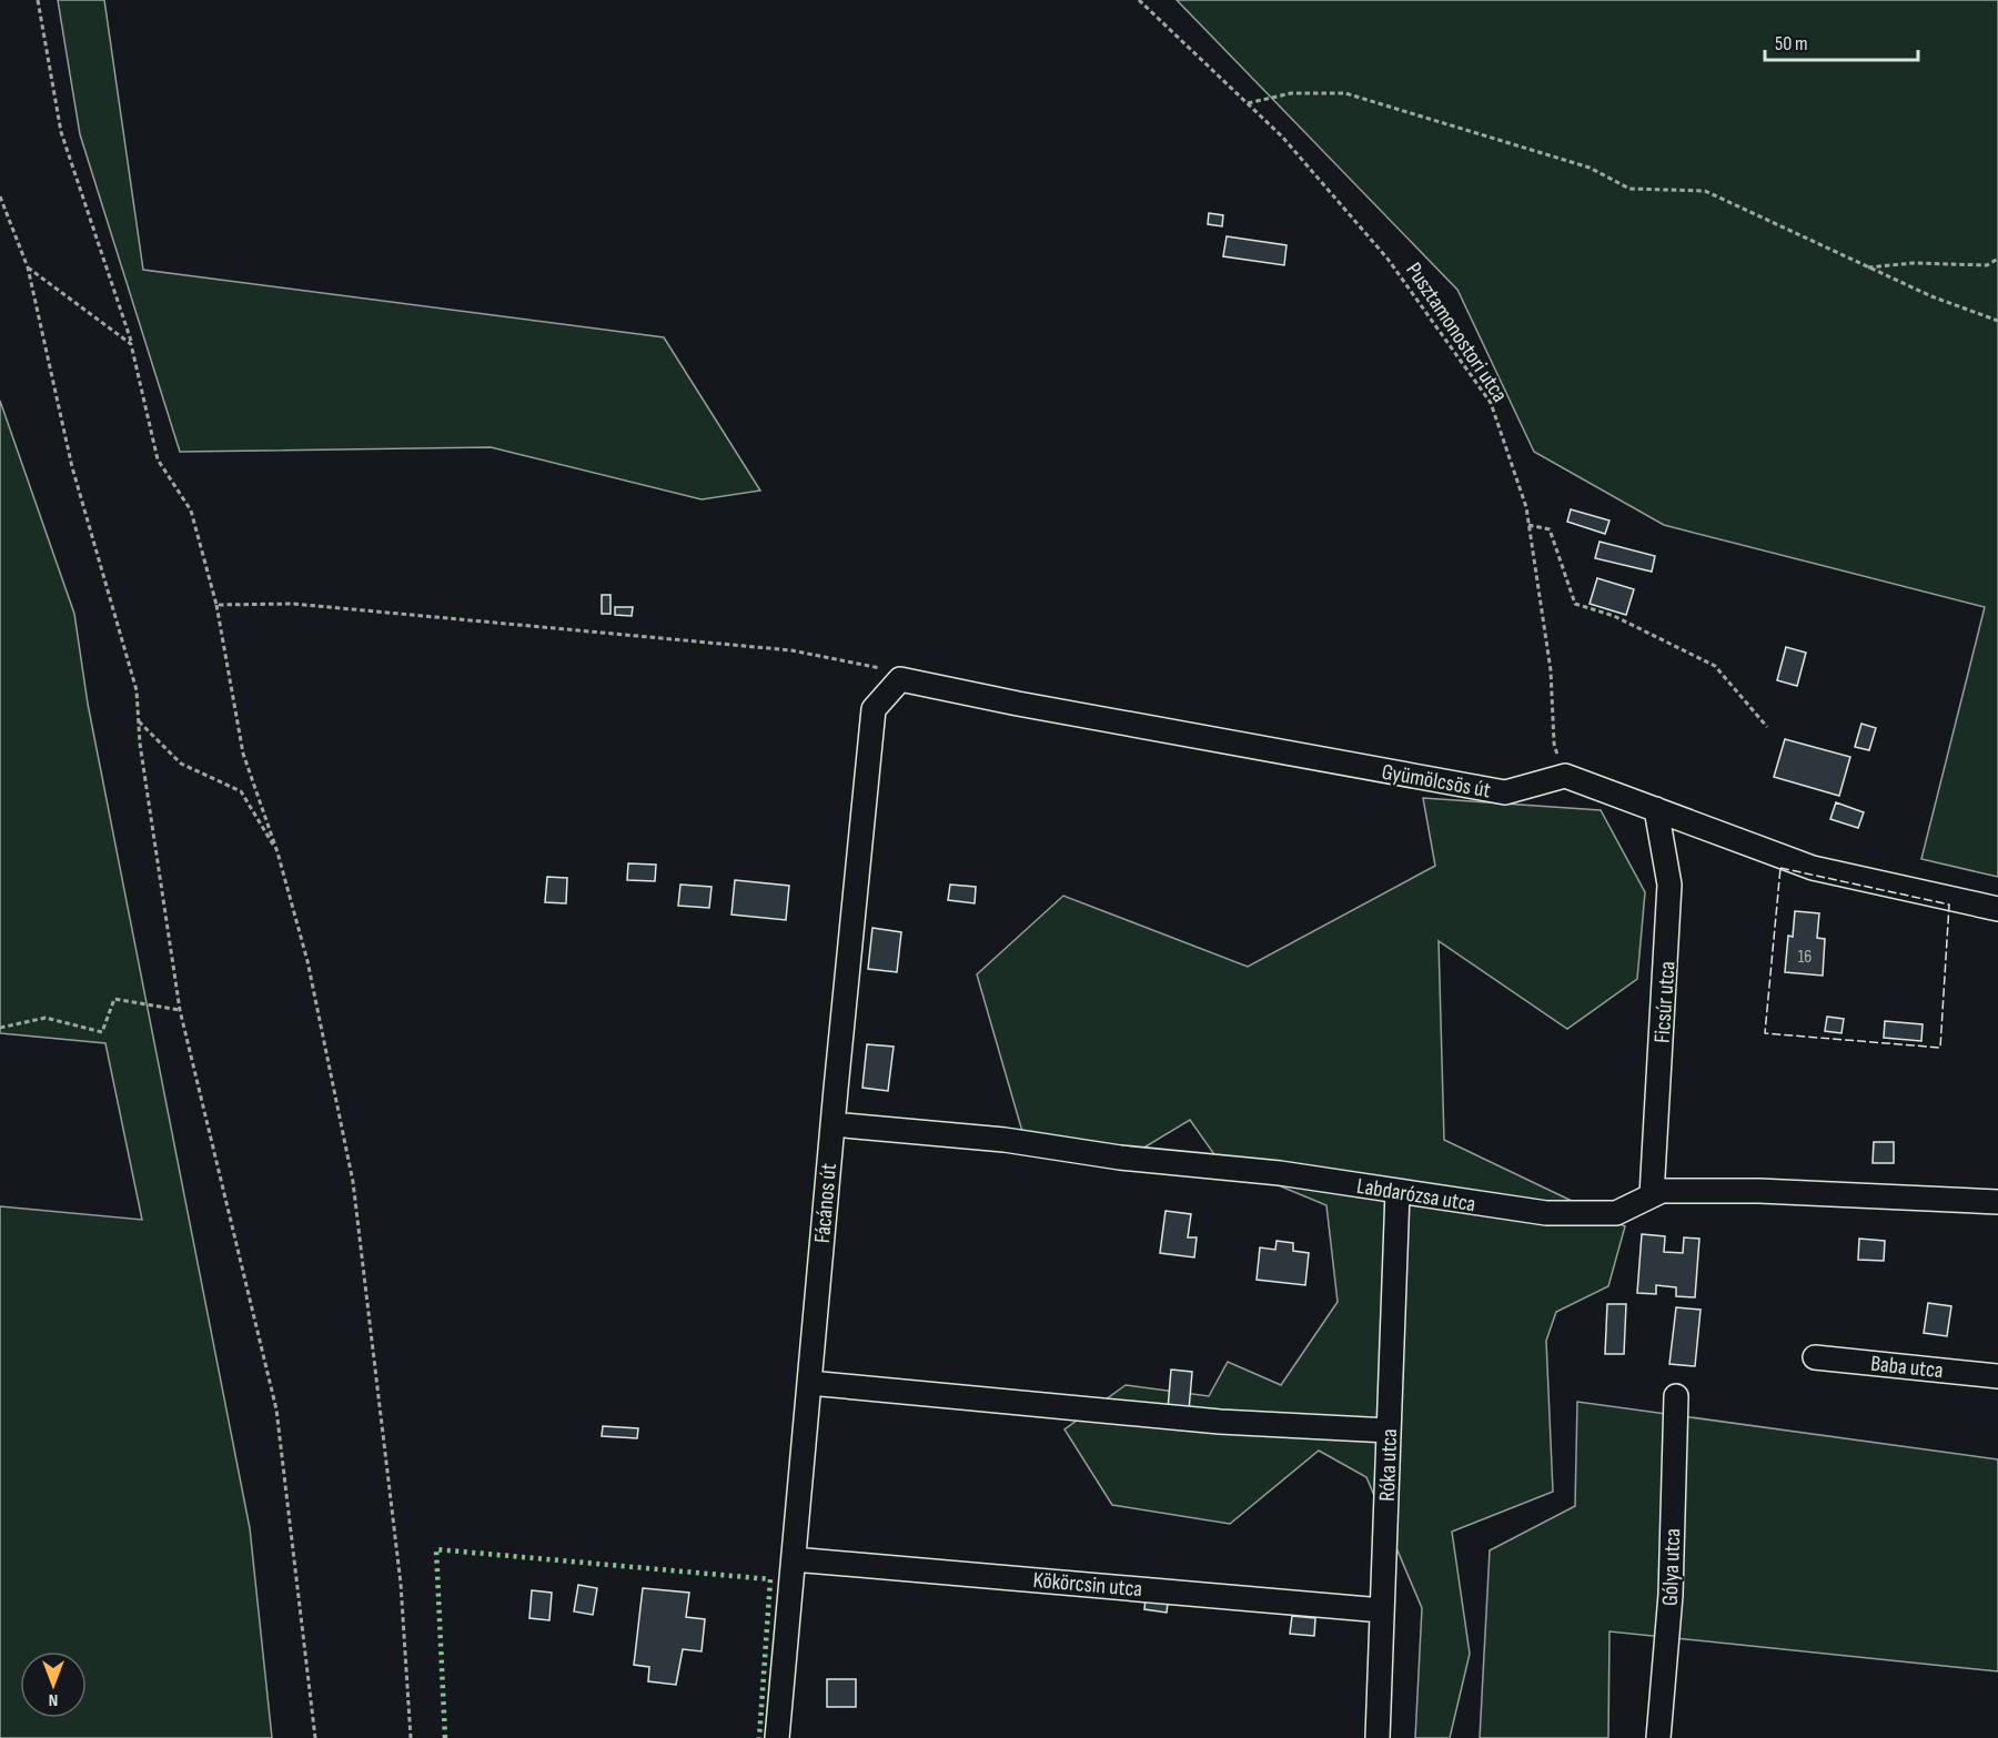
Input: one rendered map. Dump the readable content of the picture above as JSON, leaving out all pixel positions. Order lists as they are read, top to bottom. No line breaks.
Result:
{"streets":{"street":["Gyümölcsös út","Ficsúr utca","Labdarózsa utca","Fácános út","Baba utca","Róka utca","Gólya utca","Kökörcsin utca"],"path":["Pusztamonostori utca"]},"crossings":[["Pusztamonostori utca","Gyümölcsös út"],["Gyümölcsös út","Fácános út"],["Ficsúr utca","Labdarózsa utca"],["Labdarózsa utca","Fácános út"],["Labdarózsa utca","Róka utca"],["Fácános út","Kökörcsin utca"],["Róka utca","Kökörcsin utca"]],"house_numbers":["16"],"scale_bar":"50 m","north":"bottom"}
